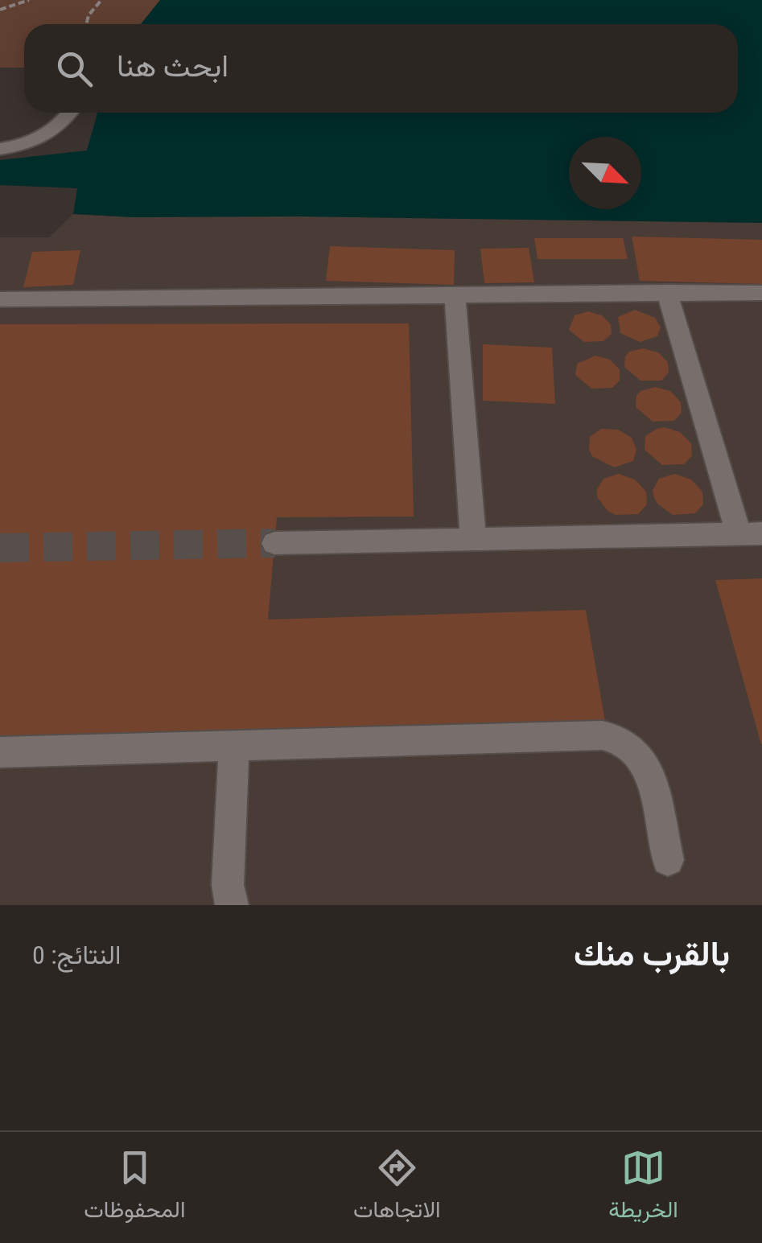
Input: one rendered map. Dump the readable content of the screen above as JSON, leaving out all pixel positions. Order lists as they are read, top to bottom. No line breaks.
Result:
{"north":"bottom right","page":{"search":"ابحث هنا","heading":["بالقرب منك","النتائج: 0"],"nav":["الخريطة","الاتجاهات","المحفوظات"]}}
